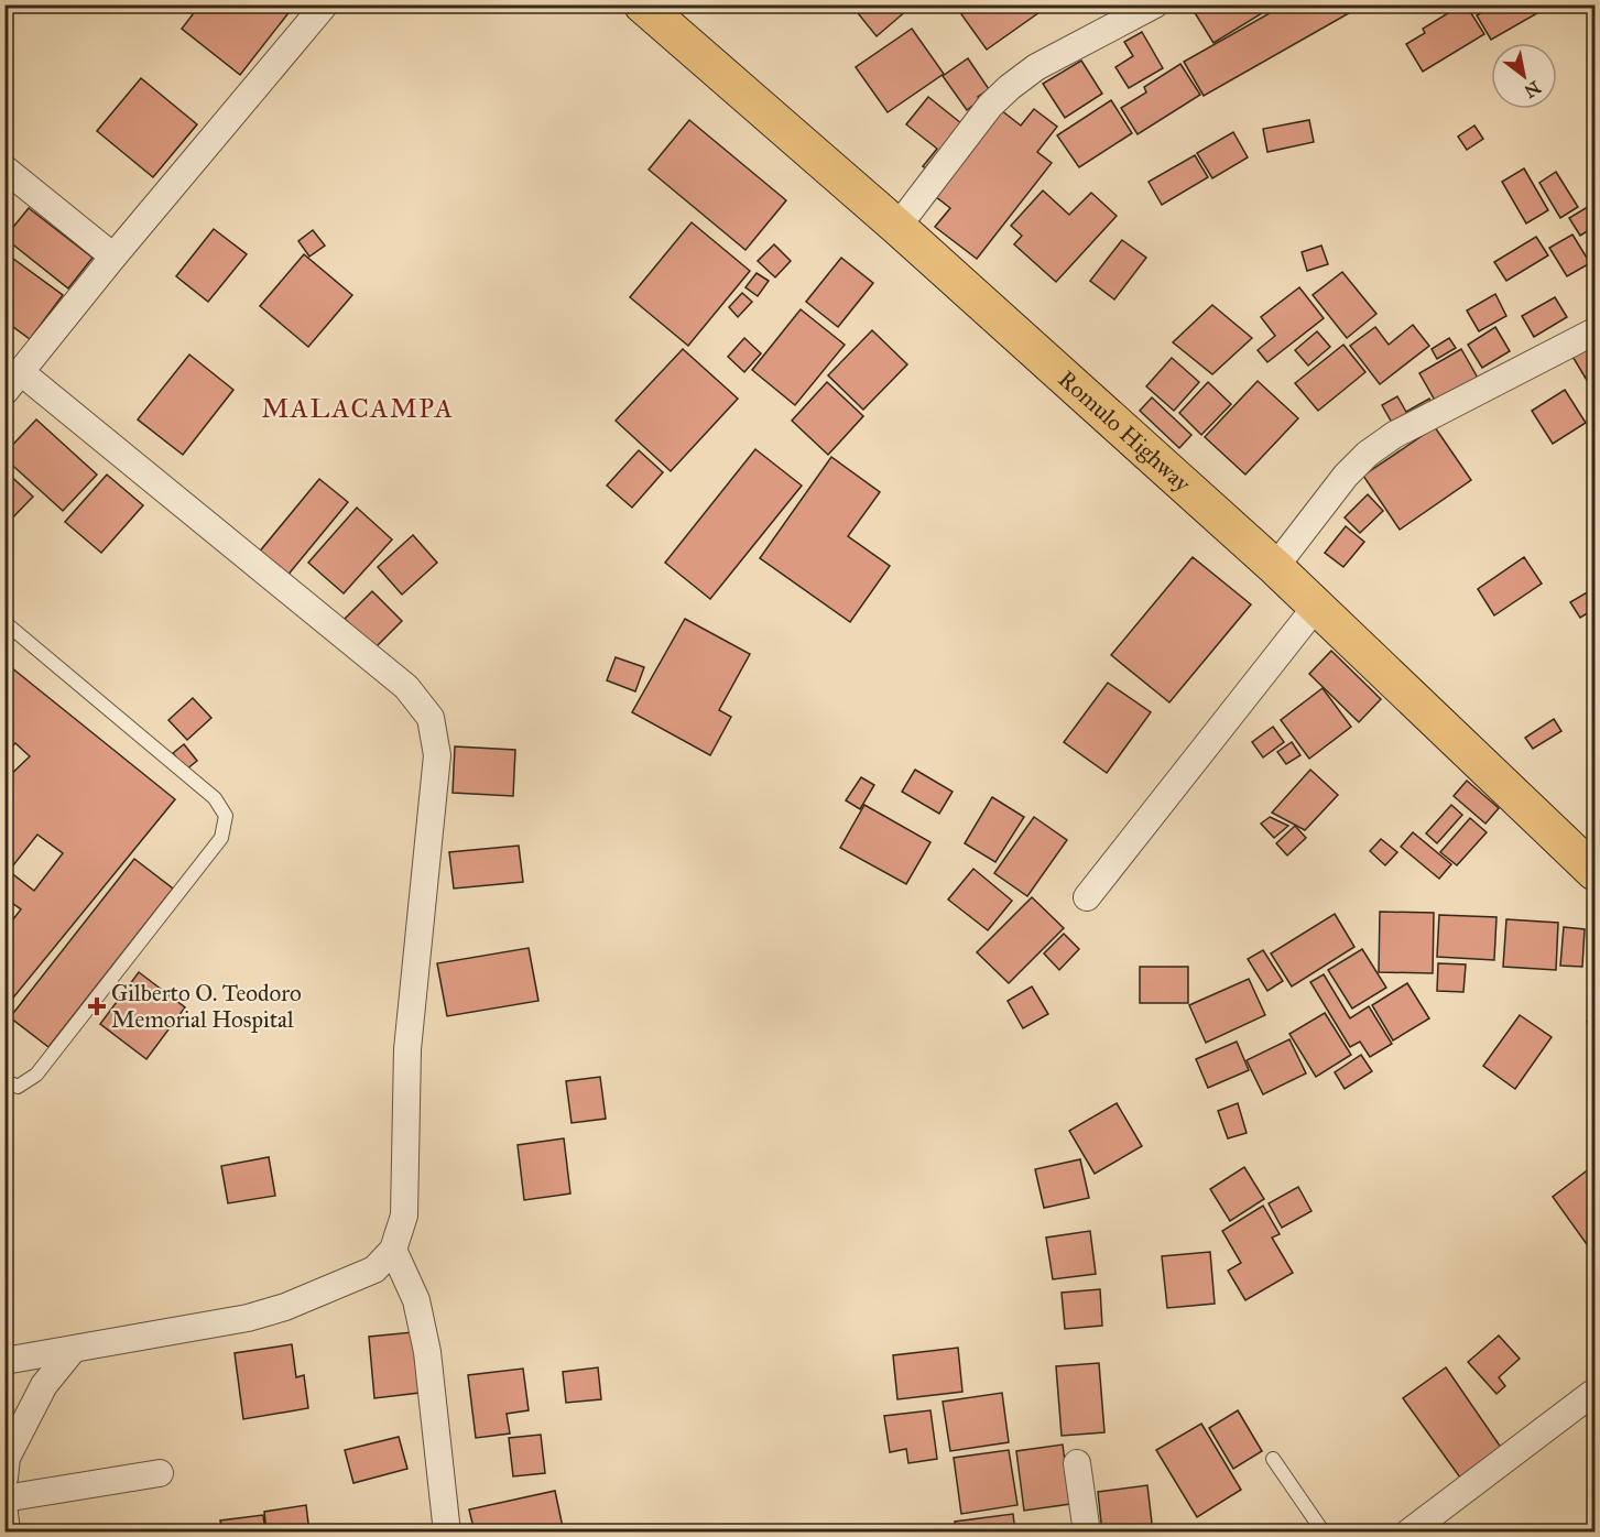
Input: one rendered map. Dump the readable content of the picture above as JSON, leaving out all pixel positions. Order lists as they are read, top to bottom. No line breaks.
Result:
{"streets":{"highway":["Romulo Highway"]},"districts":["MALACAMPA"],"places":{"health":["Gilberto O. Teodoro Memorial Hospital"]},"north":"bottom right"}
